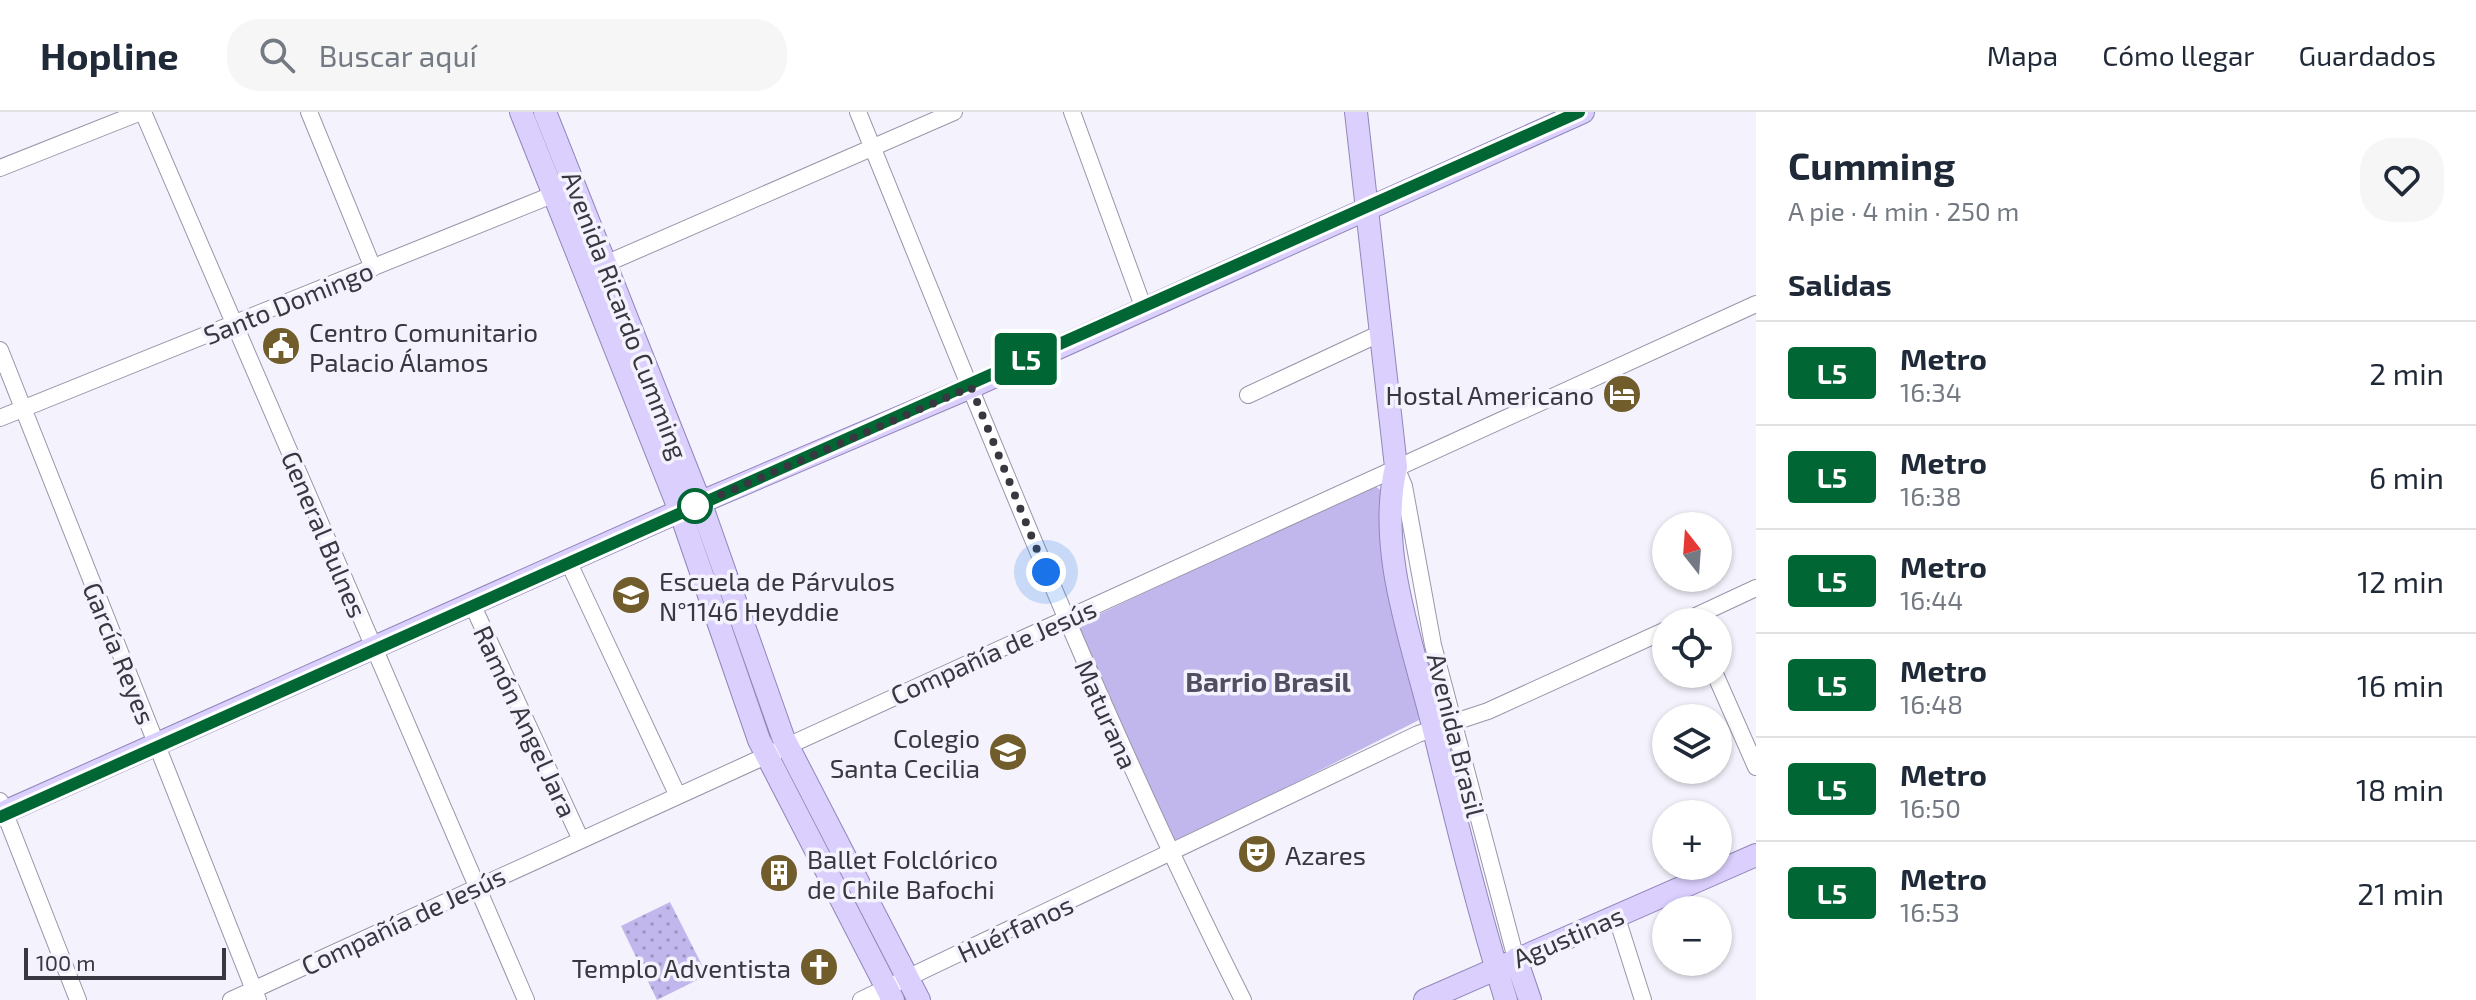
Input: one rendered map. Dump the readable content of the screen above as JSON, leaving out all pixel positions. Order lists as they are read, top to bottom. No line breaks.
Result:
{"streets":{"main road":["Avenida Ricardo Cumming","Avenida Brasil","Agustinas"],"street":["Santo Domingo","General Bulnes","Compañía de Jesús","García Reyes","Maturana","Ramón Angel Jara","Huérfanos"]},"crossings":[["Santo Domingo","Avenida Ricardo Cumming"],["Santo Domingo","General Bulnes"],["Santo Domingo","García Reyes"],["Avenida Ricardo Cumming","Compañía de Jesús"],["Avenida Ricardo Cumming","Huérfanos"],["General Bulnes","Compañía de Jesús"],["Compañía de Jesús","García Reyes"],["Compañía de Jesús","Maturana"],["Compañía de Jesús","Ramón Angel Jara"],["Compañía de Jesús","Avenida Brasil"],["Maturana","Huérfanos"],["Avenida Brasil","Huérfanos"],["Avenida Brasil","Agustinas"]],"districts":["Barrio Brasil"],"places":{"public building":["Centro Comunitario Palacio Álamos"],"hotel":["Hostal Americano"],"school or university":["Escuela de Párvulos N°1146 Heyddie","Colegio Santa Cecilia"],"theatre":["Azares"],"building":["Ballet Folclórico de Chile Bafochi"],"church":["Templo Adventista"]},"lines":["metro line L5"],"scale_bar":"100 m","north":"top","page":{"header":"Hopline","search":"Buscar aquí","nav":["Mapa","Cómo llegar","Guardados"],"on_map":"L5","heading":[["Cumming","A pie · 4 min · 250 m"],"Salidas"],"list":[{"mark":"L5","name":"Metro","note":"16:34","value":"2 min"},{"mark":"L5","name":"Metro","note":"16:38","value":"6 min"},{"mark":"L5","name":"Metro","note":"16:44","value":"12 min"},{"mark":"L5","name":"Metro","note":"16:48","value":"16 min"},{"mark":"L5","name":"Metro","note":"16:50","value":"18 min"},{"mark":"L5","name":"Metro","note":"16:53","value":"21 min"}],"map_buttons":["+","−"],"scale":"100 m"}}
